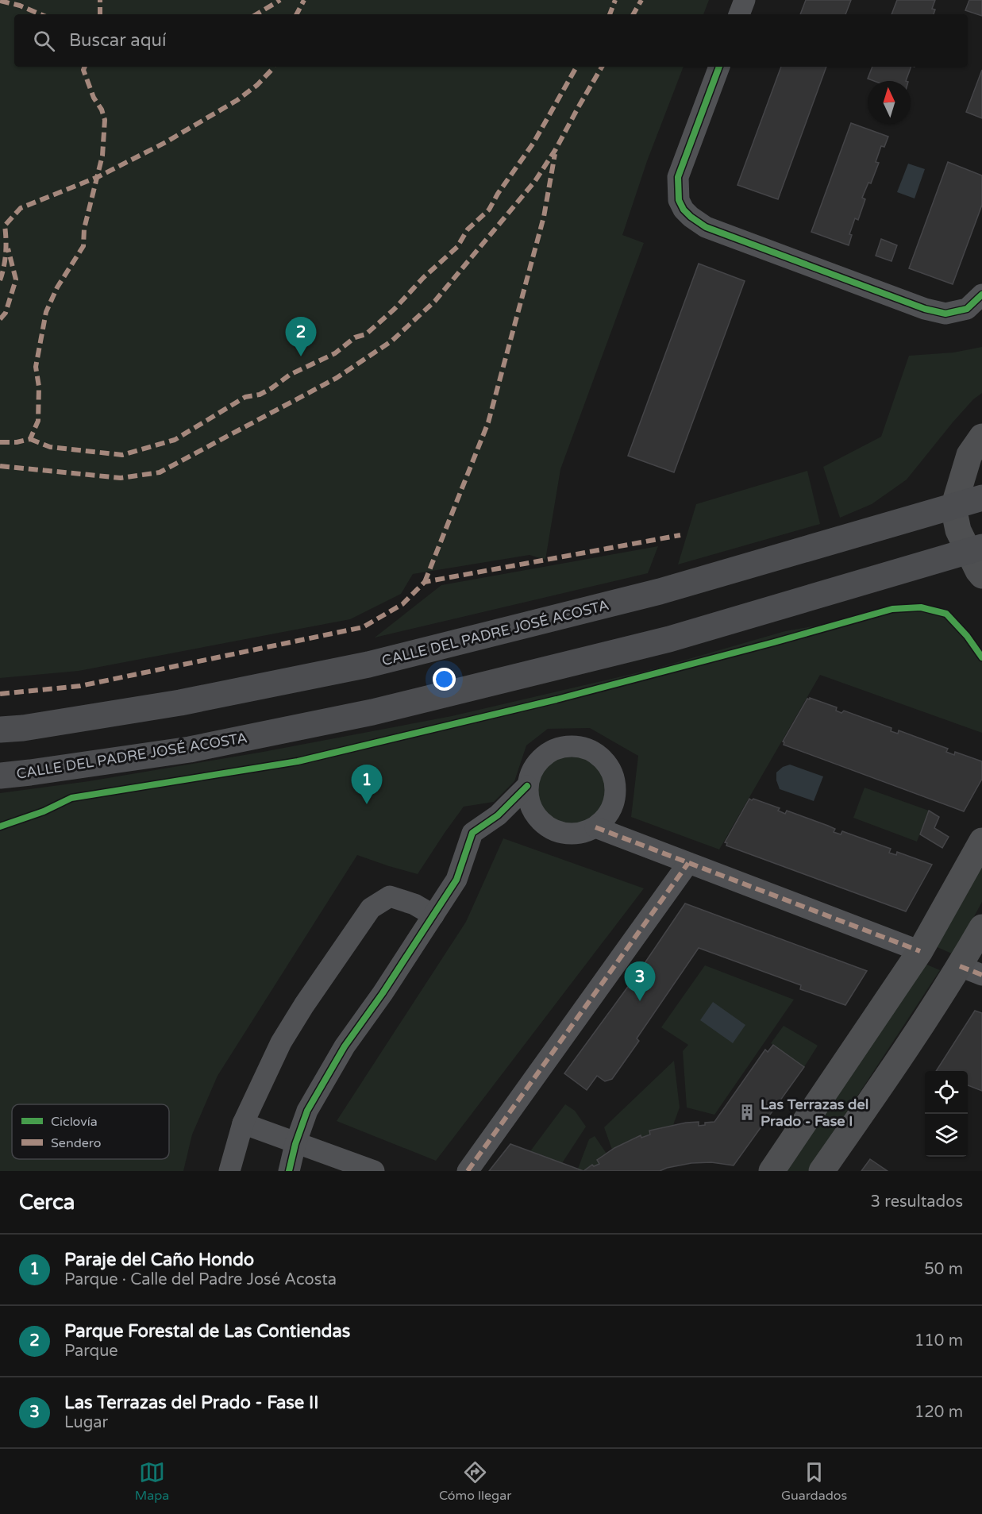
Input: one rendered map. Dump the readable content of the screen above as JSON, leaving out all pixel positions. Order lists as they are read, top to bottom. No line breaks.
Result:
{"streets":{"highway":["CALLE DEL PADRE JOSÉ ACOSTA"]},"places":{"building":["Las Terrazas del Prado - Fase I"]},"legend":["Ciclovía","Sendero"],"north":"top","page":{"search":"Buscar aquí","pins":["2","1","3"],"heading":["Cerca","3 resultados"],"list":[{"mark":"1","name":"Paraje del Caño Hondo","note":"Parque · Calle del Padre José Acosta","value":"50 m"},{"mark":"2","name":"Parque Forestal de Las Contiendas","note":"Parque","value":"110 m"},{"mark":"3","name":"Las Terrazas del Prado - Fase II","note":"Lugar","value":"120 m"}],"nav":["Mapa","Cómo llegar","Guardados"]}}
